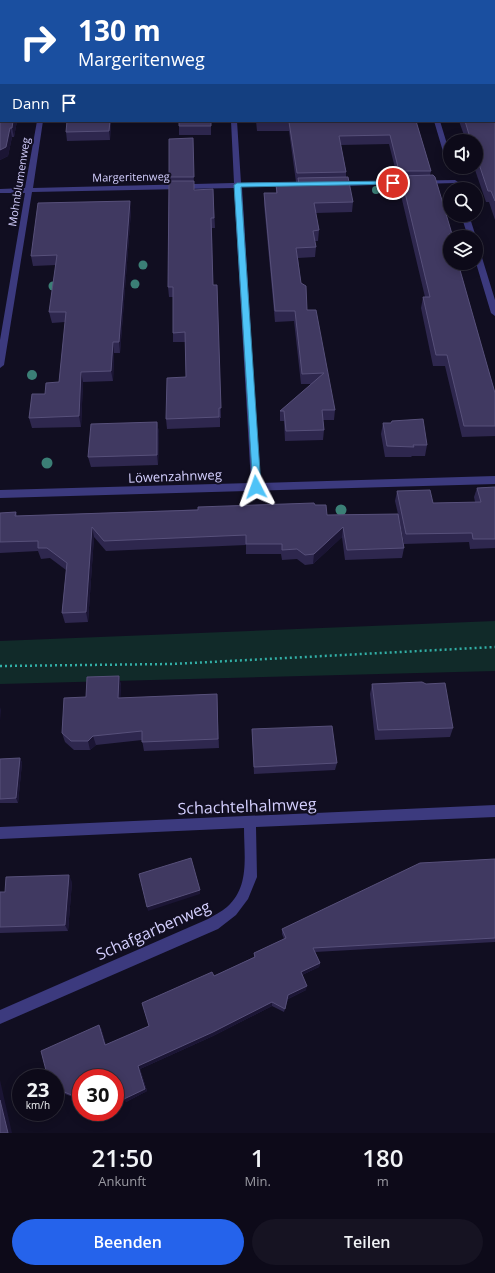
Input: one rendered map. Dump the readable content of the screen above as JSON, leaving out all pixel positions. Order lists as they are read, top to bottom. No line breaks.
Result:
{"streets":{"street":["Margeritenweg","Mohnblumenweg","Löwenzahnweg","Schachtelhalmweg","Schafgarbenweg"]},"crossings":[["Margeritenweg","Mohnblumenweg"],["Schachtelhalmweg","Schafgarbenweg"]],"page":{"turn":["130 m","Margeritenweg"],"then":"Dann","speed":"23 km/h","limit":"30","eta":["21:50","Ankunft","1","Min.","180","m"],"buttons":["Beenden","Teilen"]}}
